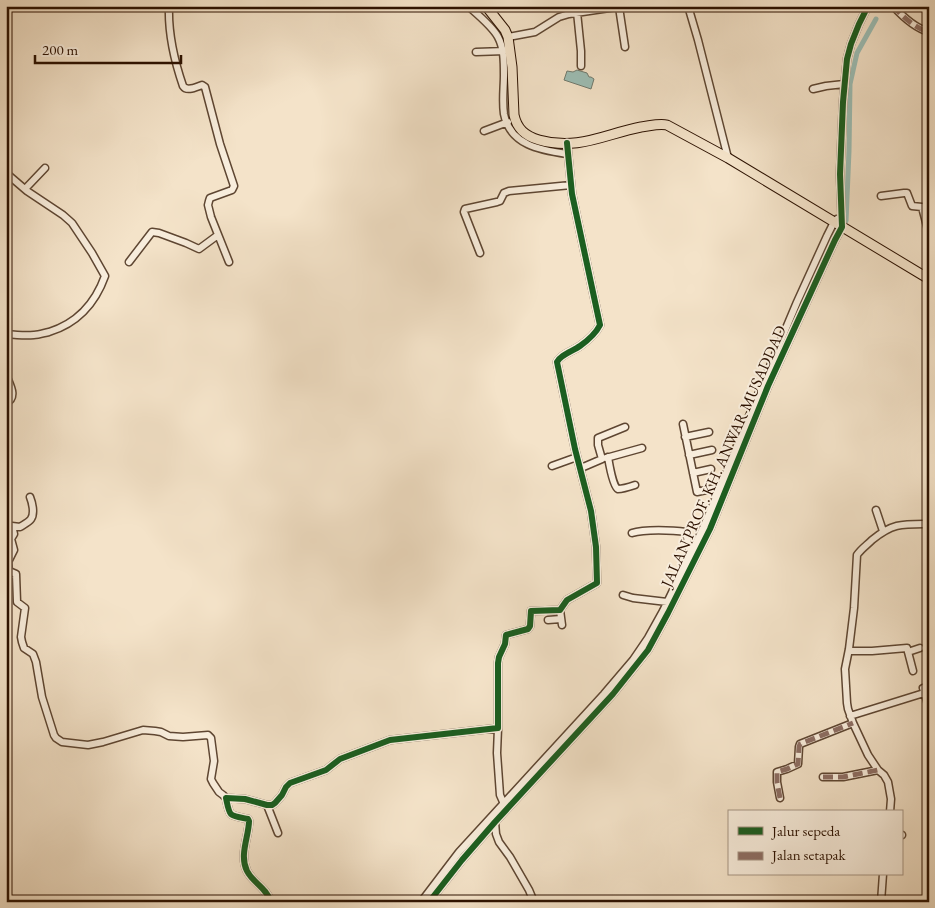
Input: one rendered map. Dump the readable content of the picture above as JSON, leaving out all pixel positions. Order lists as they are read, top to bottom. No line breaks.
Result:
{"streets":{"street":["JALAN PROF. KH. ANWAR MUSADDAD"]},"legend":["Jalur sepeda","Jalan setapak"],"scale_bar":"200 m"}
